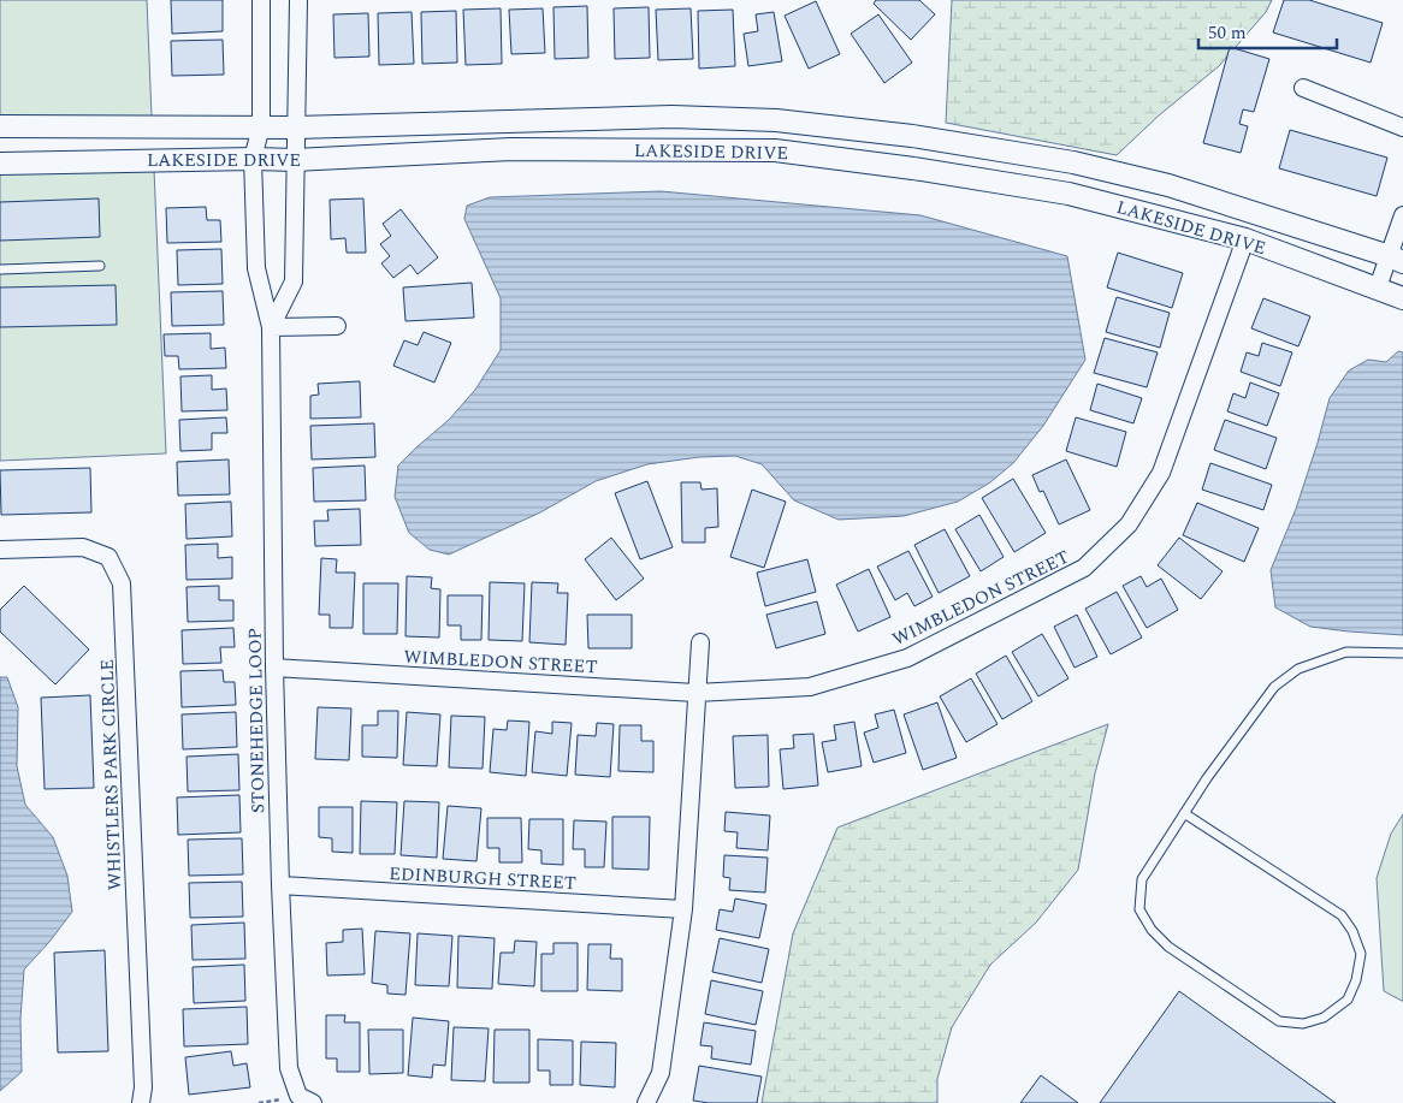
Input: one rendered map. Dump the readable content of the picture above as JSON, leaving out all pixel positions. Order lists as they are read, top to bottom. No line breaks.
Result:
{"streets":{"street":["LAKESIDE DRIVE","WIMBLEDON STREET","STONEHEDGE LOOP","WHISTLERS PARK CIRCLE","EDINBURGH STREET"]},"crossings":[["LAKESIDE DRIVE","WIMBLEDON STREET"],["LAKESIDE DRIVE","STONEHEDGE LOOP"],["WIMBLEDON STREET","STONEHEDGE LOOP"],["STONEHEDGE LOOP","EDINBURGH STREET"]],"scale_bar":"50 m"}
